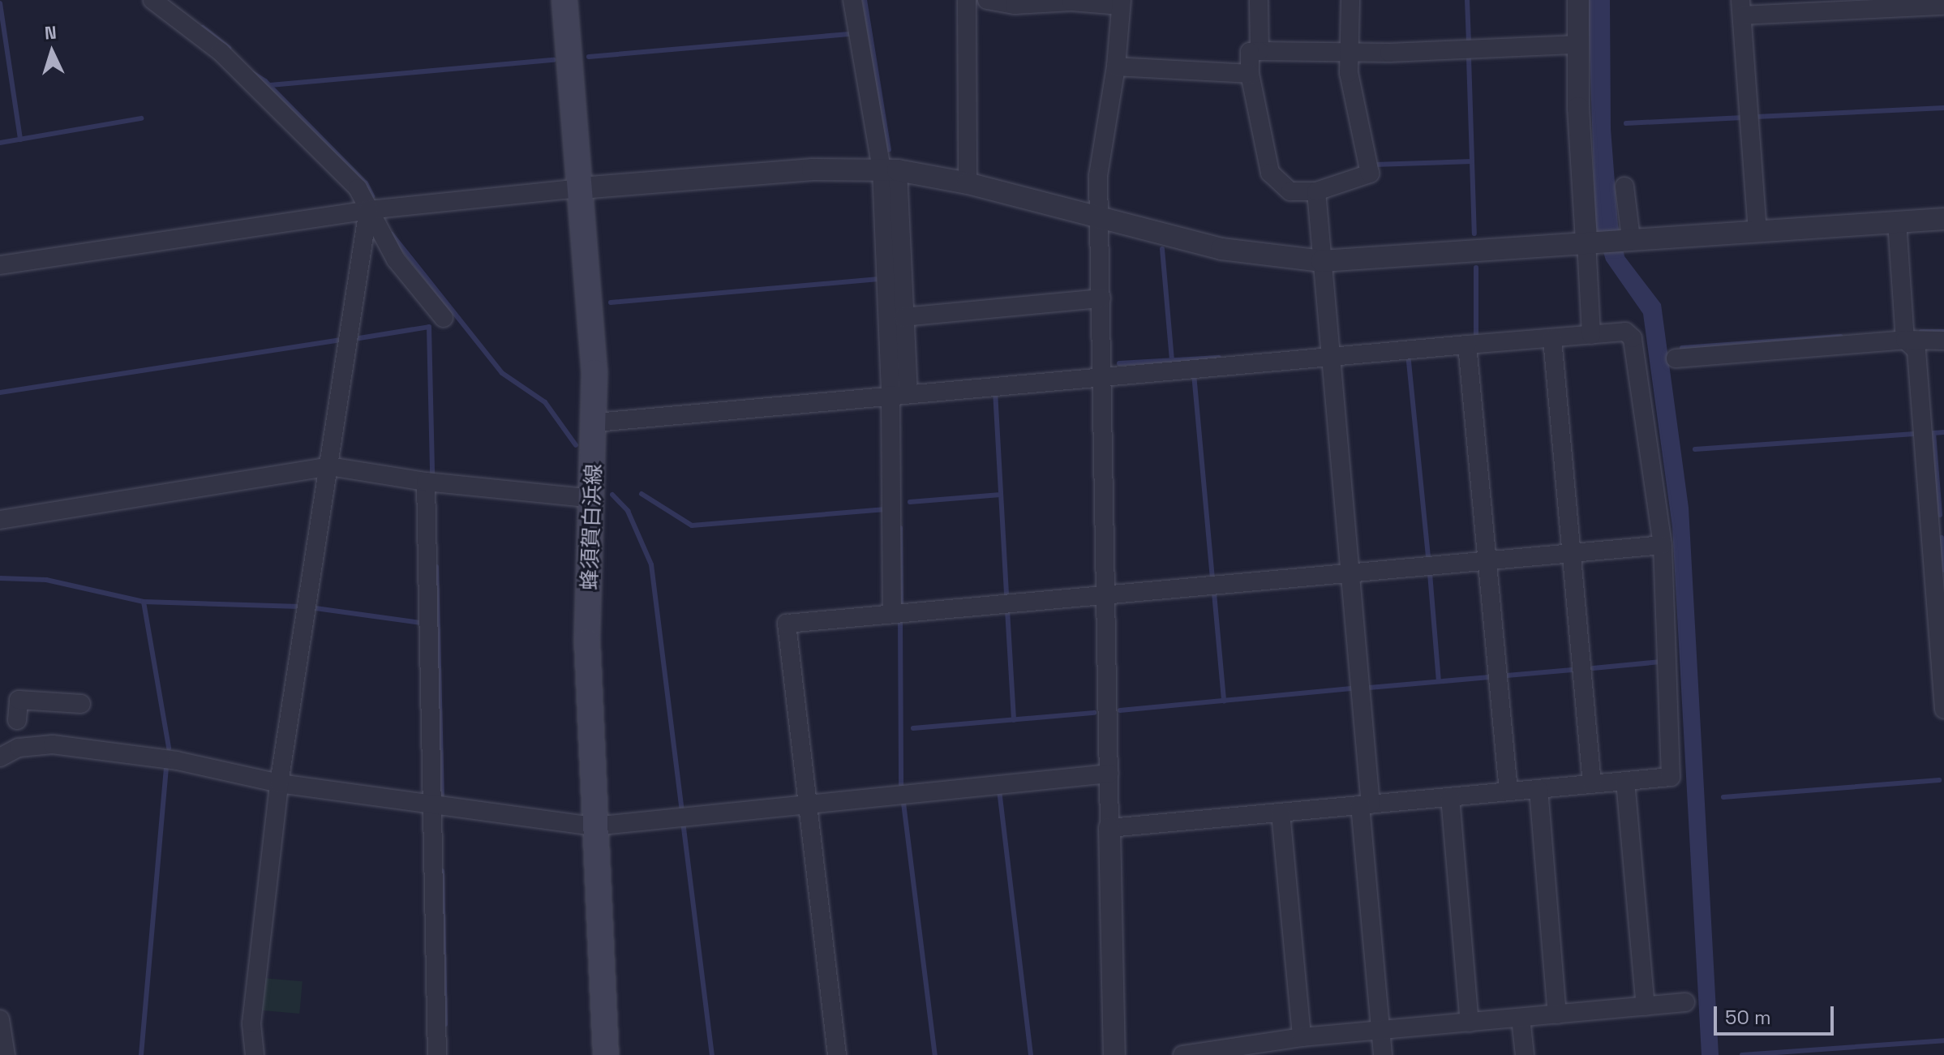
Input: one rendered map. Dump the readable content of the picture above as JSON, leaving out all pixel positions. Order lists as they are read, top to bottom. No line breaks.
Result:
{"streets":{"main road":["蜂須賀白浜線"]},"scale_bar":"50 m","north":"top"}
